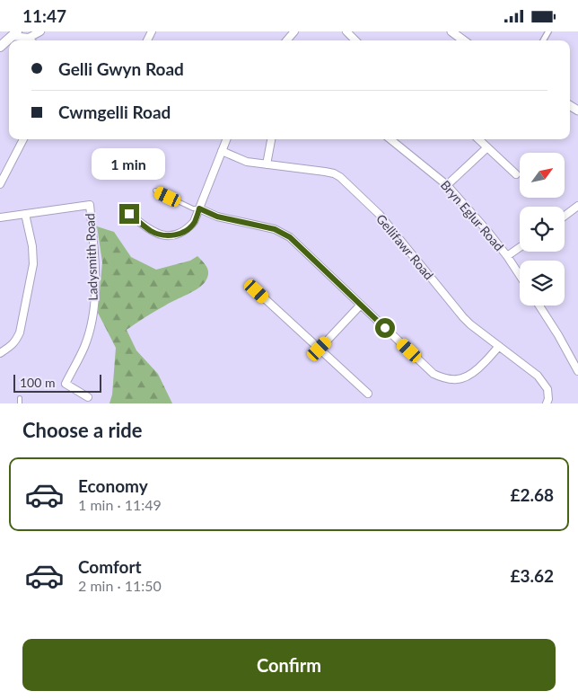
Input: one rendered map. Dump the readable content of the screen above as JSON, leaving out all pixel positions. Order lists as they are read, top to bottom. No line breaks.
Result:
{"streets":{"street":["Bryn Eglur Road","Gellifawr Road","Ladysmith Road"]},"scale_bar":"100 m","north":"top right","page":{"status":"11:47","banner":["Gelli Gwyn Road","Cwmgelli Road"],"bubble":"1 min","scale":"100 m","heading":"Choose a ride","list":[{"name":"Economy","note":"1 min · 11:49","value":"£2.68"},{"name":"Comfort","note":"2 min · 11:50","value":"£3.62"}],"buttons":"Confirm"}}
